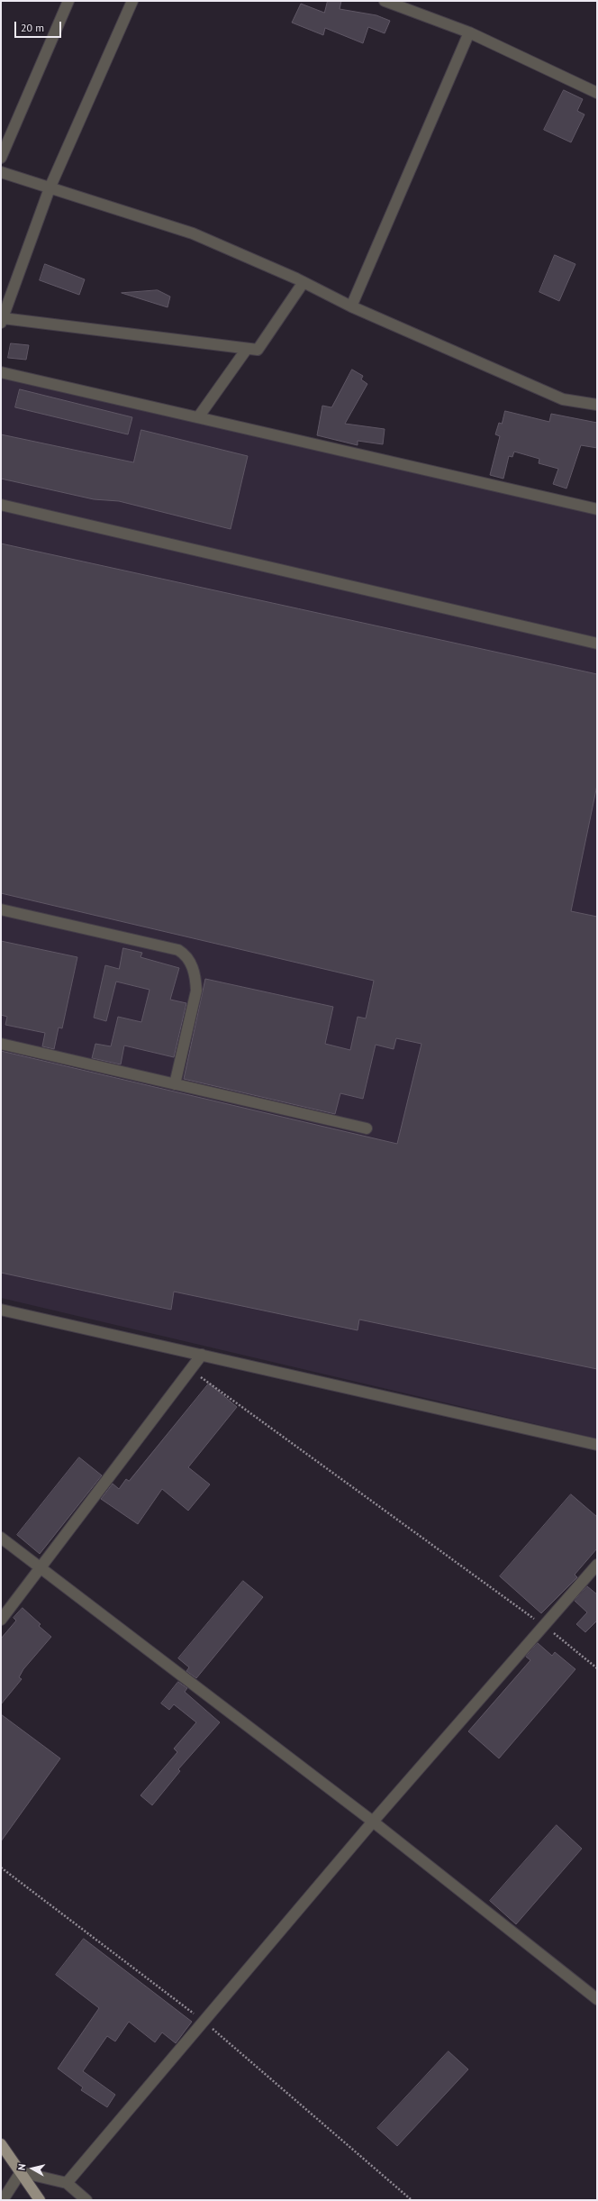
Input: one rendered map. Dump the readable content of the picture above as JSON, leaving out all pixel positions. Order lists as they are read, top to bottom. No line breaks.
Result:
{"scale_bar":"20 m","north":"left"}
